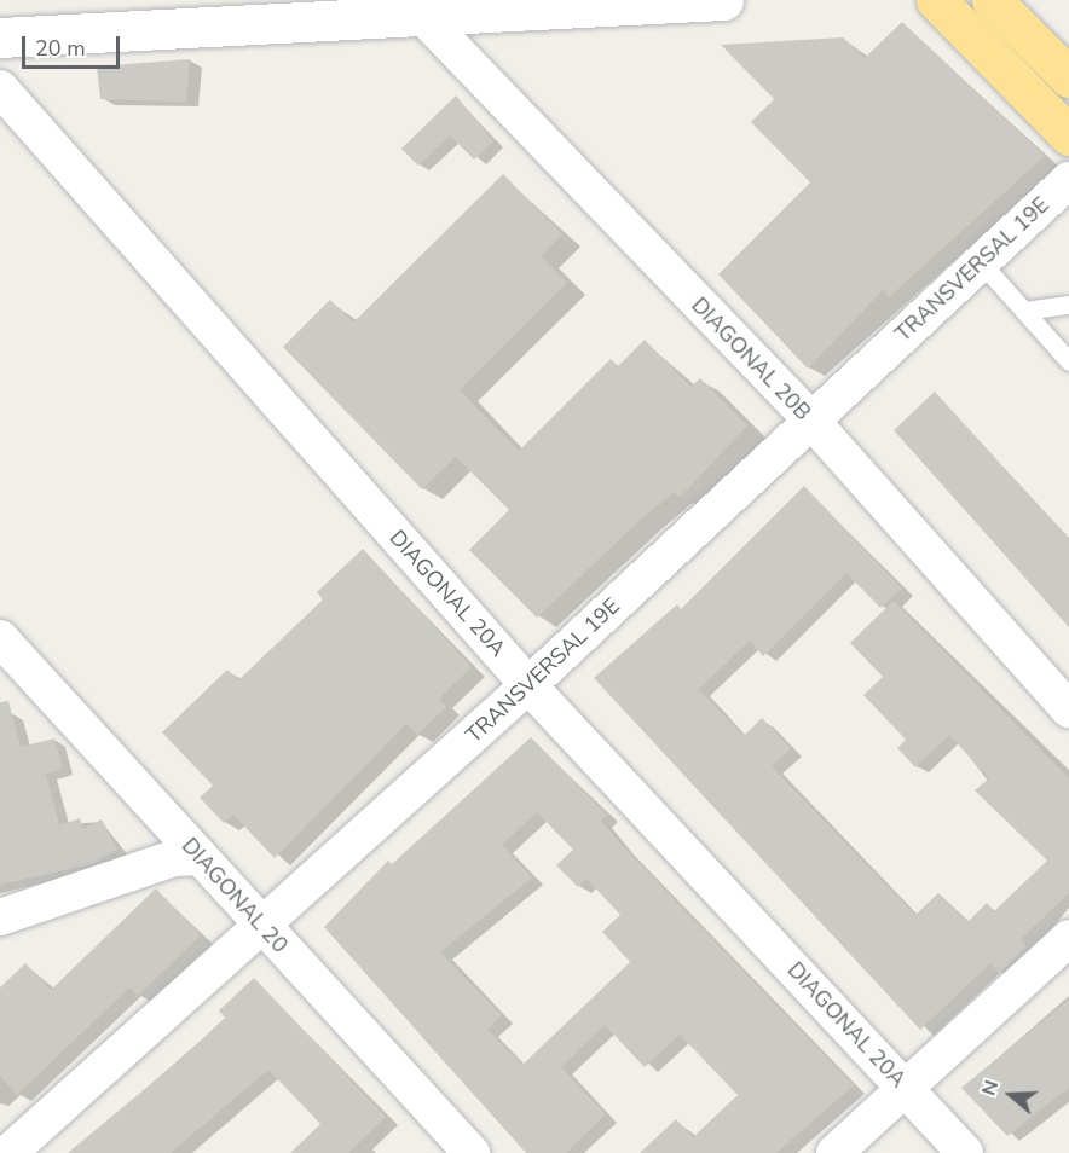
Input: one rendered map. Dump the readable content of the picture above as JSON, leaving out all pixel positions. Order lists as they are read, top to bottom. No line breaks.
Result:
{"streets":{"street":["TRANSVERSAL 19E","DIAGONAL 20B","DIAGONAL 20A","DIAGONAL 20"]},"crossings":[["TRANSVERSAL 19E","DIAGONAL 20B"],["TRANSVERSAL 19E","DIAGONAL 20A"],["TRANSVERSAL 19E","DIAGONAL 20"]],"scale_bar":"20 m","north":"left"}
